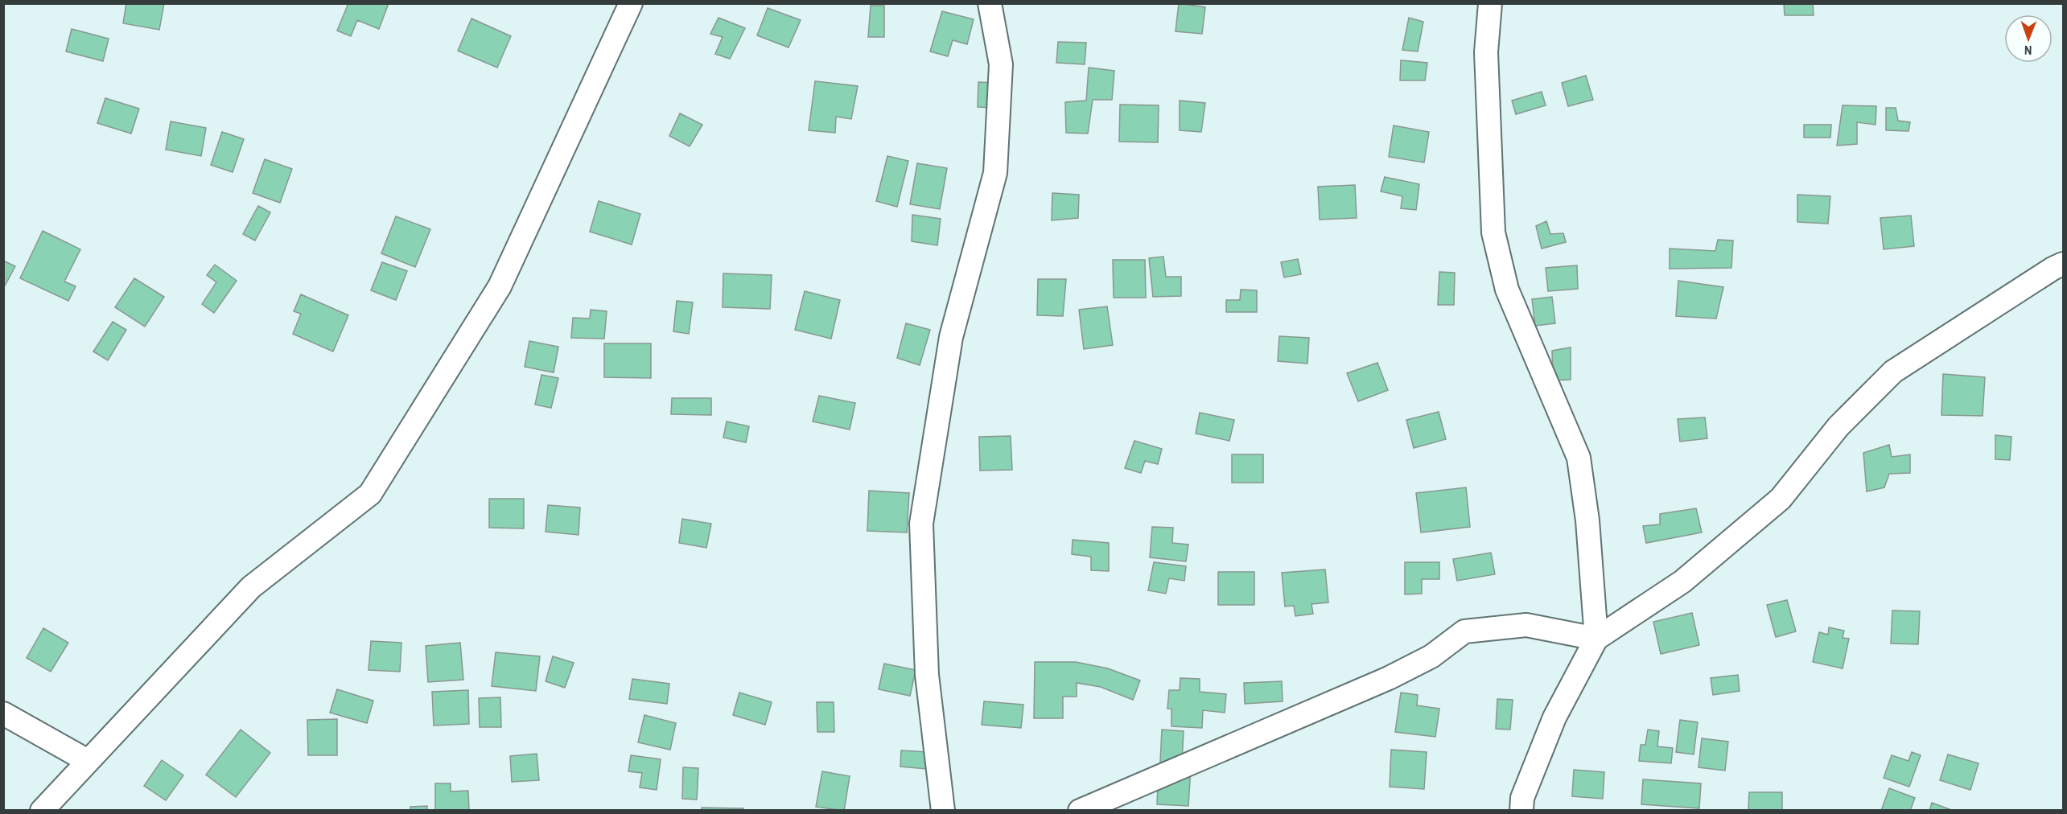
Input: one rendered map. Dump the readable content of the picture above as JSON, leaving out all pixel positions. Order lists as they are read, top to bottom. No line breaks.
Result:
{"north":"bottom"}
